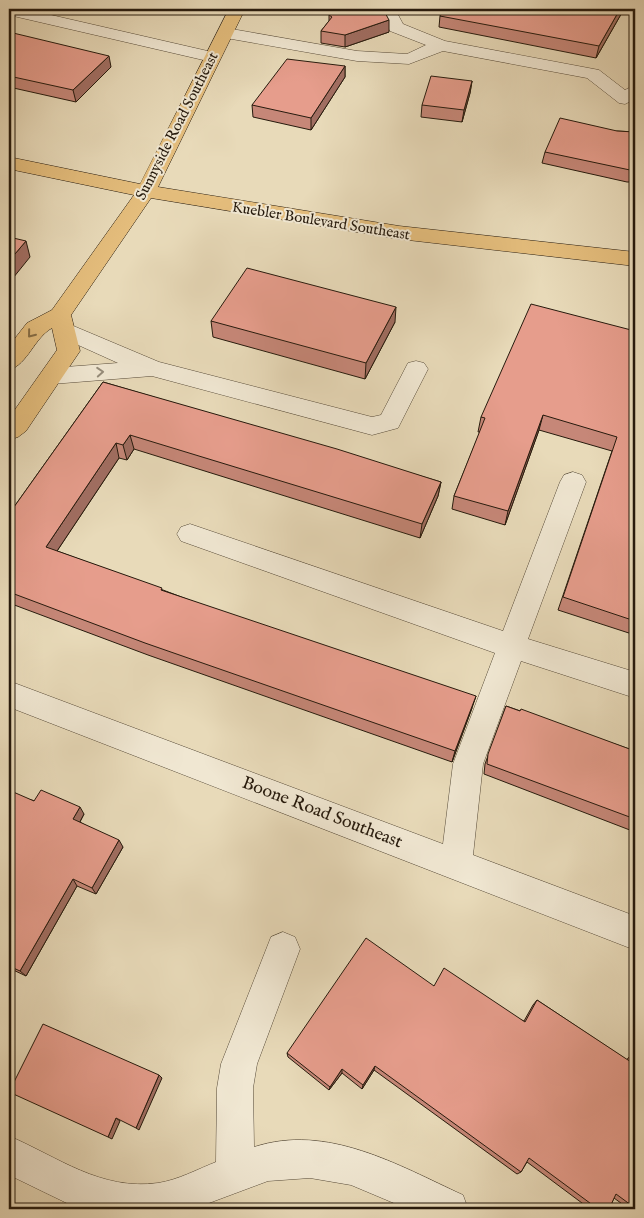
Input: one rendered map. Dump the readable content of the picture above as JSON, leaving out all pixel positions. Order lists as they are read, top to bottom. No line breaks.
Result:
{"streets":{"main road":["Sunnyside Road Southeast","Kuebler Boulevard Southeast"],"street":["Boone Road Southeast"]},"crossings":[["Sunnyside Road Southeast","Kuebler Boulevard Southeast"]]}
